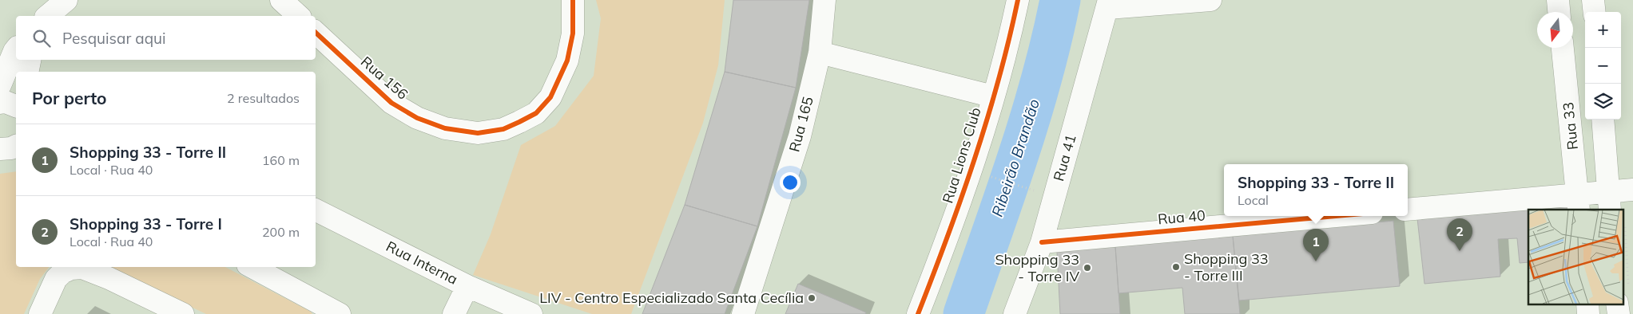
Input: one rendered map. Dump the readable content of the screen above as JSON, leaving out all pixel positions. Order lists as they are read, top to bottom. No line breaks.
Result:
{"streets":{"street":["Rua 156","Rua 165","Rua 33","Rua Lions Club","Rua 41","Rua 40","Rua Interna"]},"crossings":[["Rua 41","Rua 40"]],"water":["Ribeirão Brandão"],"places":["Shopping 33 - Torre III","Shopping 33 - Torre IV","LIV - Centro Especializado Santa Cecília"],"north":"bottom","page":{"map_buttons":["+","−"],"search":"Pesquisar aqui","heading":["Por perto","2 resultados"],"list":[{"mark":"1","name":"Shopping 33 - Torre II","note":"Local · Rua 40","value":"160 m"},{"mark":"2","name":"Shopping 33 - Torre I","note":"Local · Rua 40","value":"200 m"}],"popup":["Shopping 33 - Torre II","Local"],"pins":["2","1"]}}
